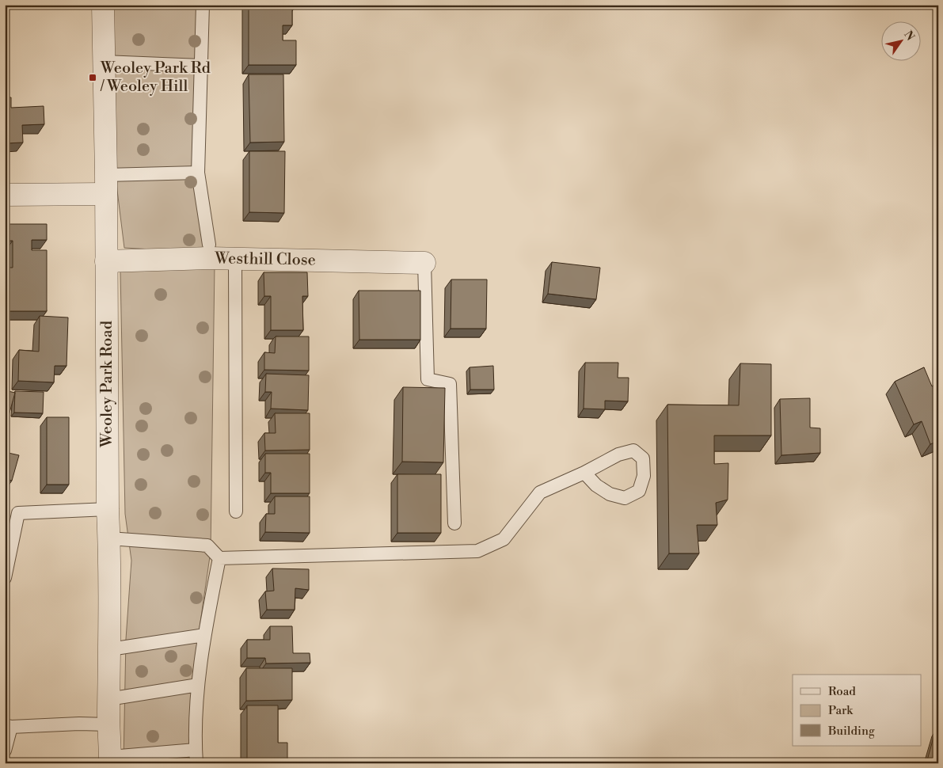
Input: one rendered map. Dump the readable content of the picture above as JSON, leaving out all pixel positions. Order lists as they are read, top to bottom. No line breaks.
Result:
{"streets":{"street":["Westhill Close","Weoley Park Road"]},"crossings":[["Westhill Close","Weoley Park Road"]],"places":{"transit":["Weoley Park Rd / Weoley Hill"]},"legend":["Road","Park","Building"],"north":"top right"}
